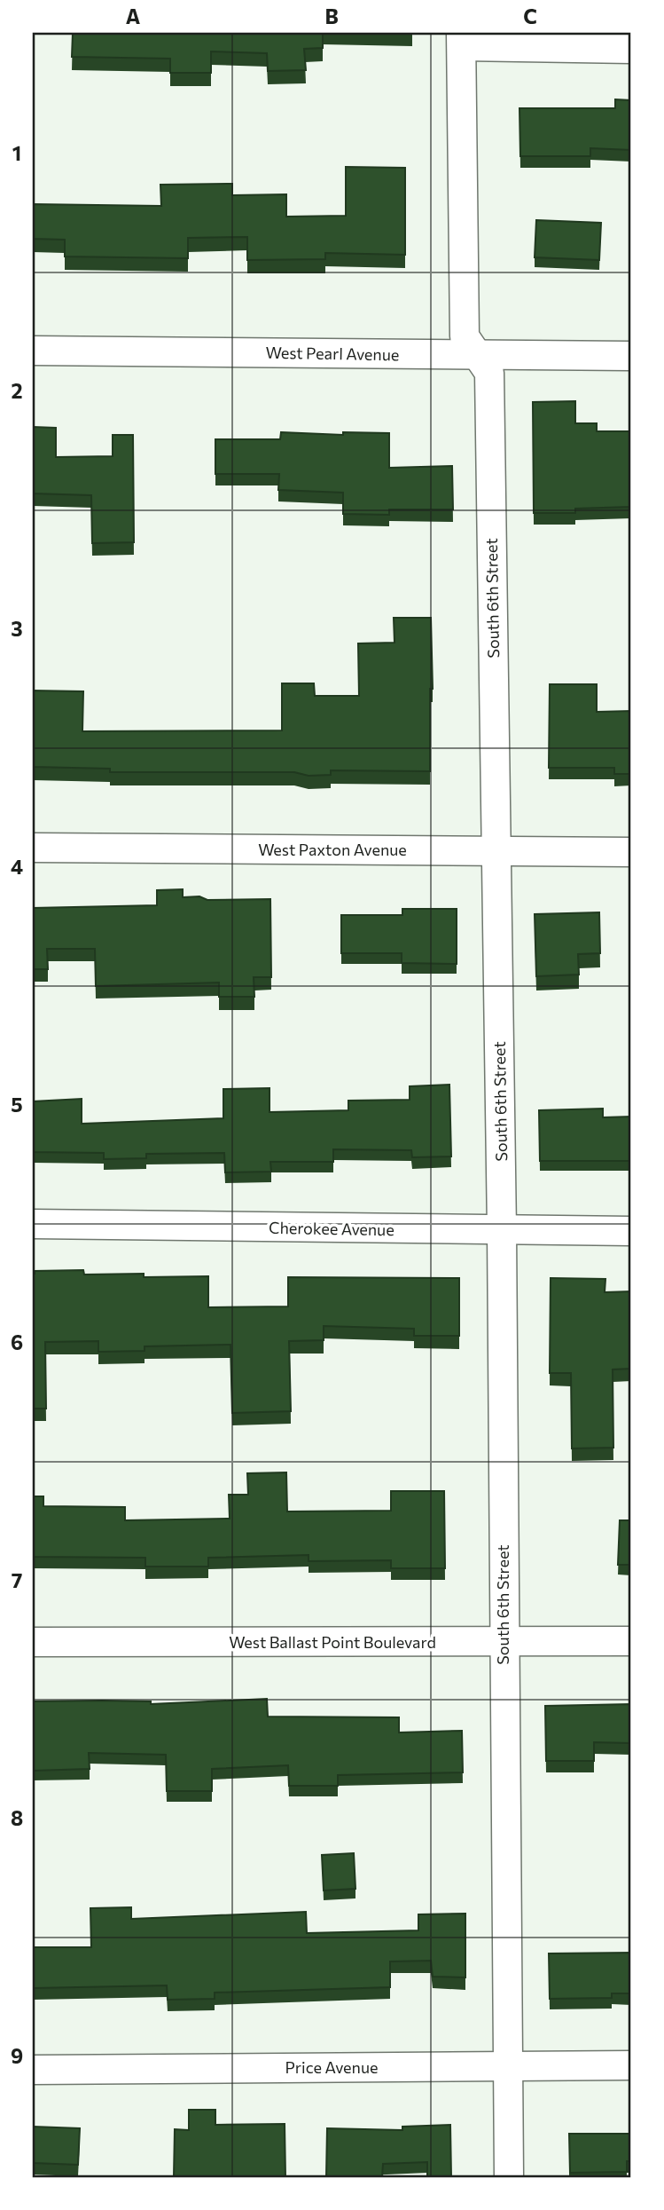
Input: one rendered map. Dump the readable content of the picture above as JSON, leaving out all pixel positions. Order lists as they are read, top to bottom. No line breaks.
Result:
{"streets":{"street":["West Pearl Avenue","South 6th Street","West Paxton Avenue","Cherokee Avenue","West Ballast Point Boulevard","Price Avenue"]},"crossings":[["West Pearl Avenue","South 6th Street"],["South 6th Street","West Paxton Avenue"],["South 6th Street","Cherokee Avenue"],["South 6th Street","West Ballast Point Boulevard"],["South 6th Street","Price Avenue"]],"grid":{"columns":["A","B","C"],"rows":["1","2","3","4","5","6","7","8","9"]}}
